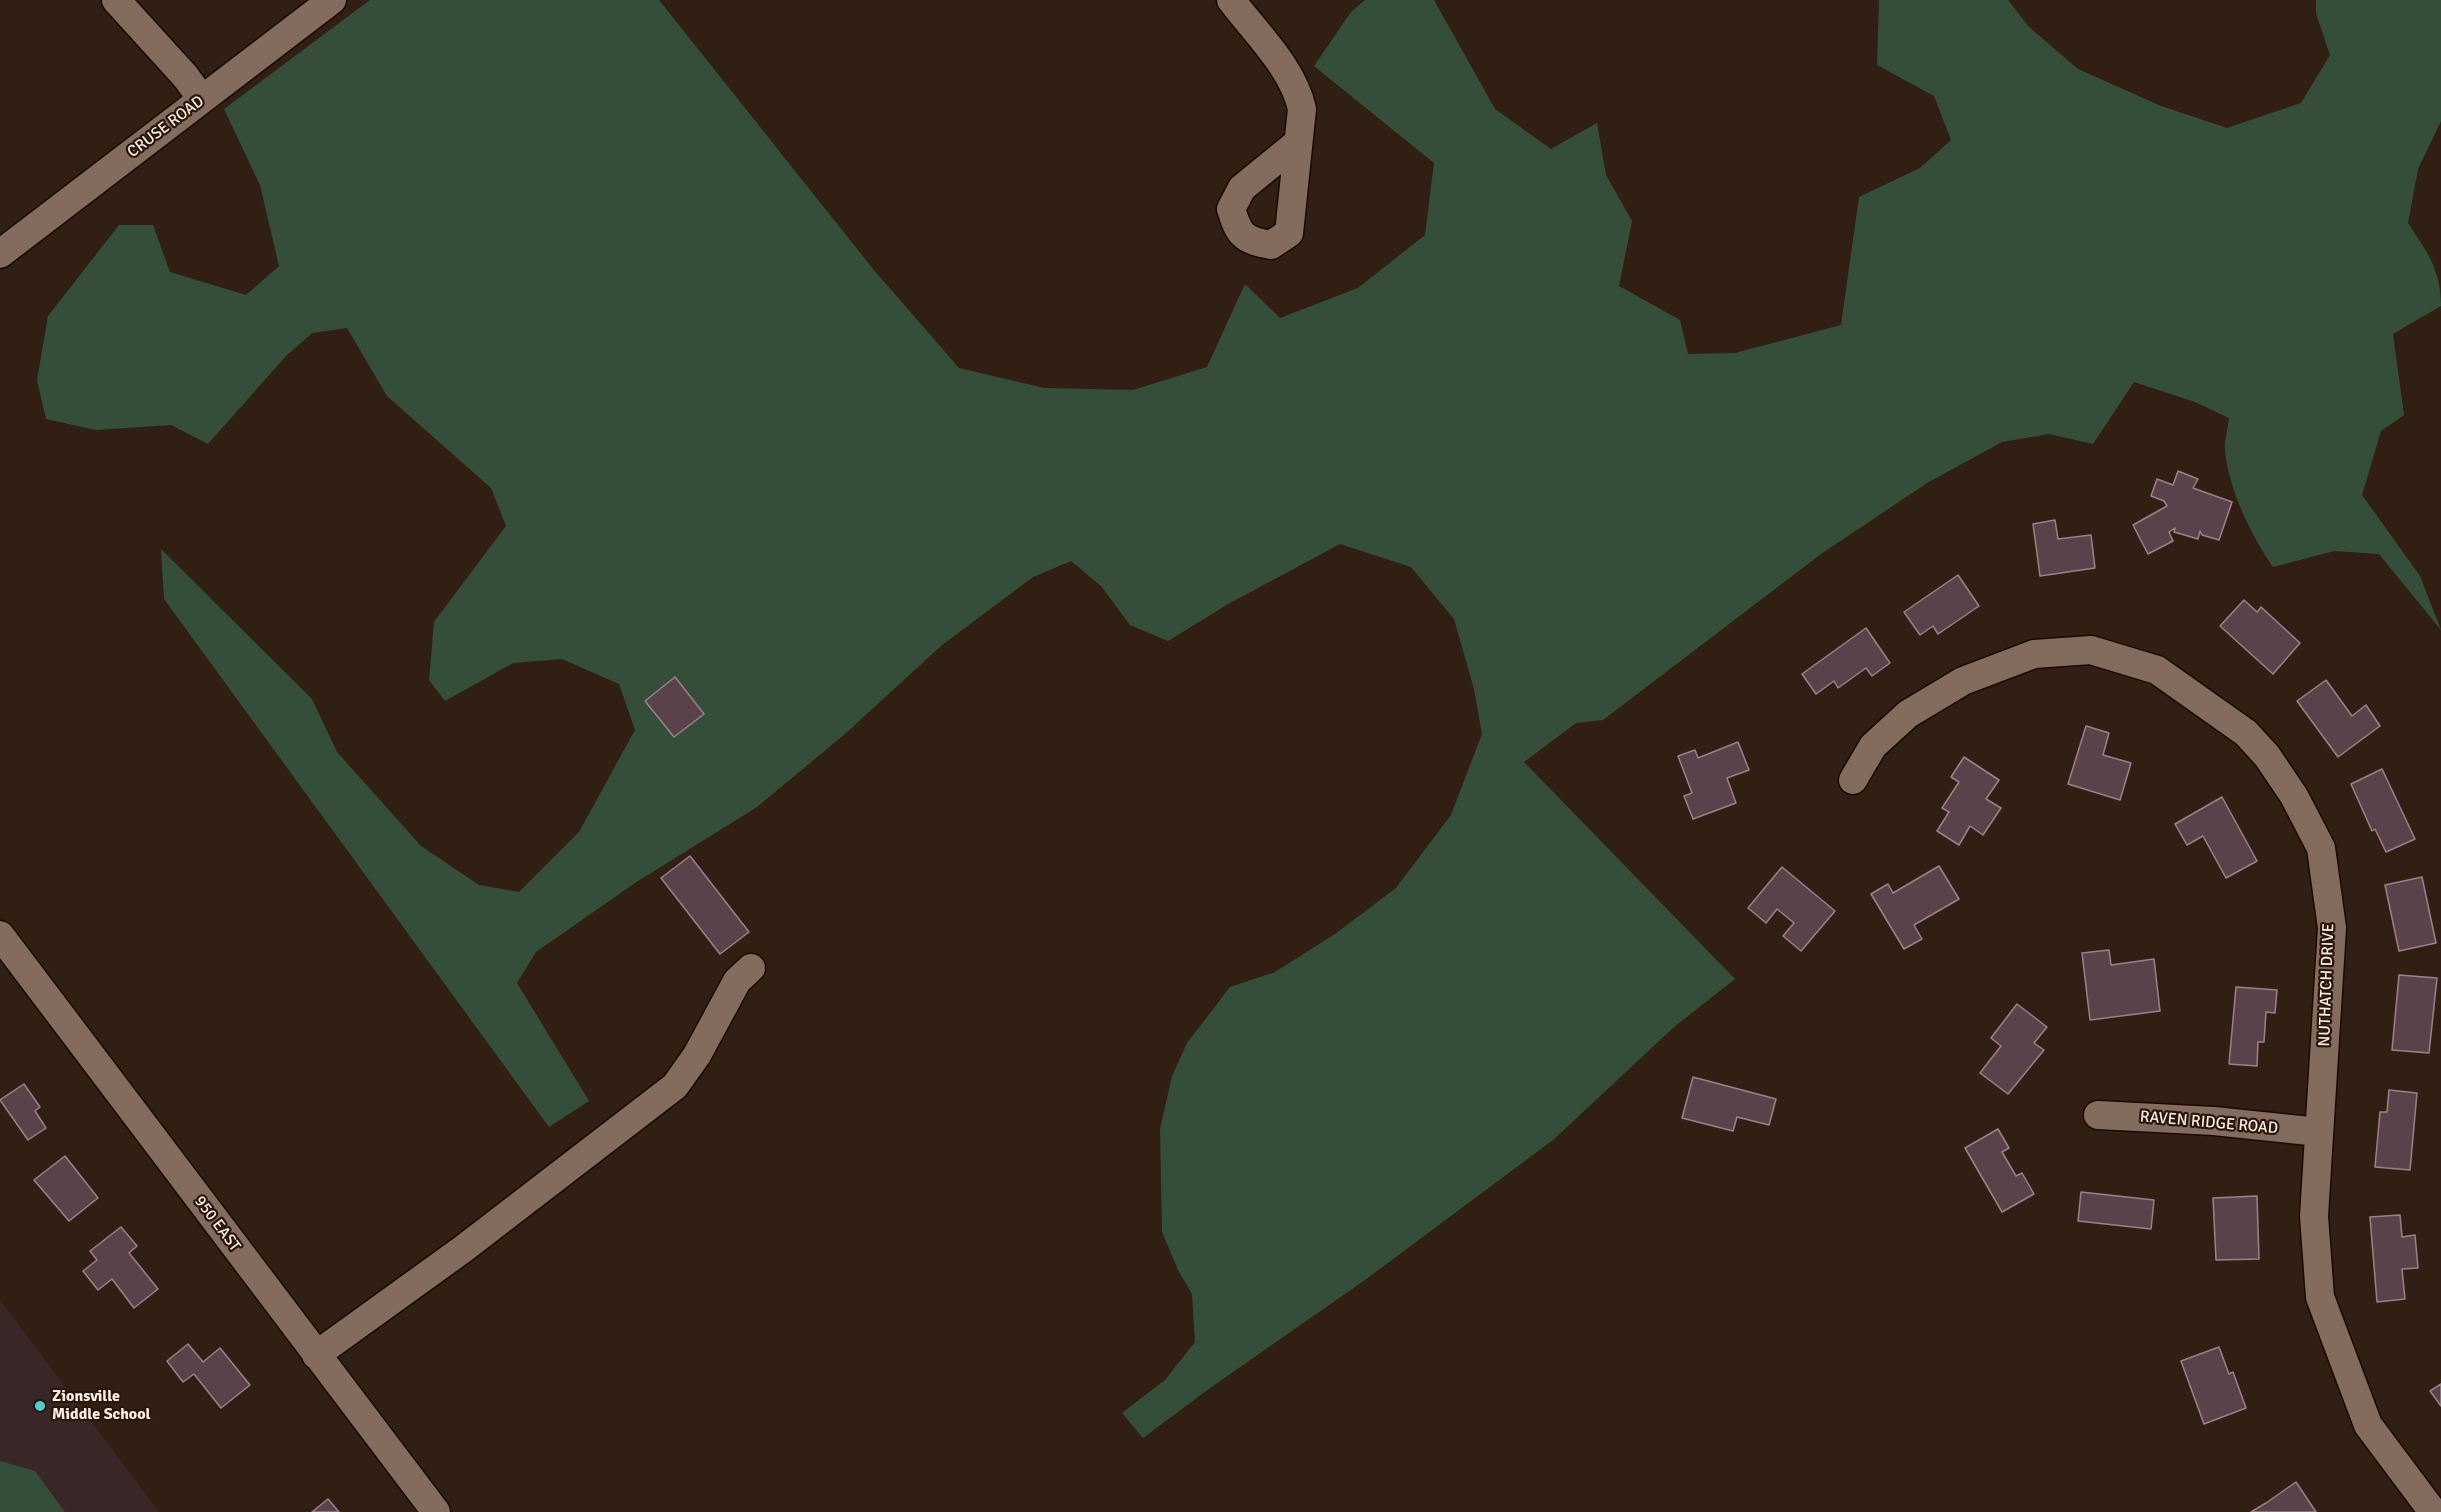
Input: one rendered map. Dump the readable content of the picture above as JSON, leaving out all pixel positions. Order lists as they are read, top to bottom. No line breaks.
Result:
{"streets":{"street":["CRUSE ROAD","NUTHATCH DRIVE","RAVEN RIDGE ROAD","950 EAST"]},"crossings":[["NUTHATCH DRIVE","RAVEN RIDGE ROAD"]],"places":["Zionsville Middle School"]}
